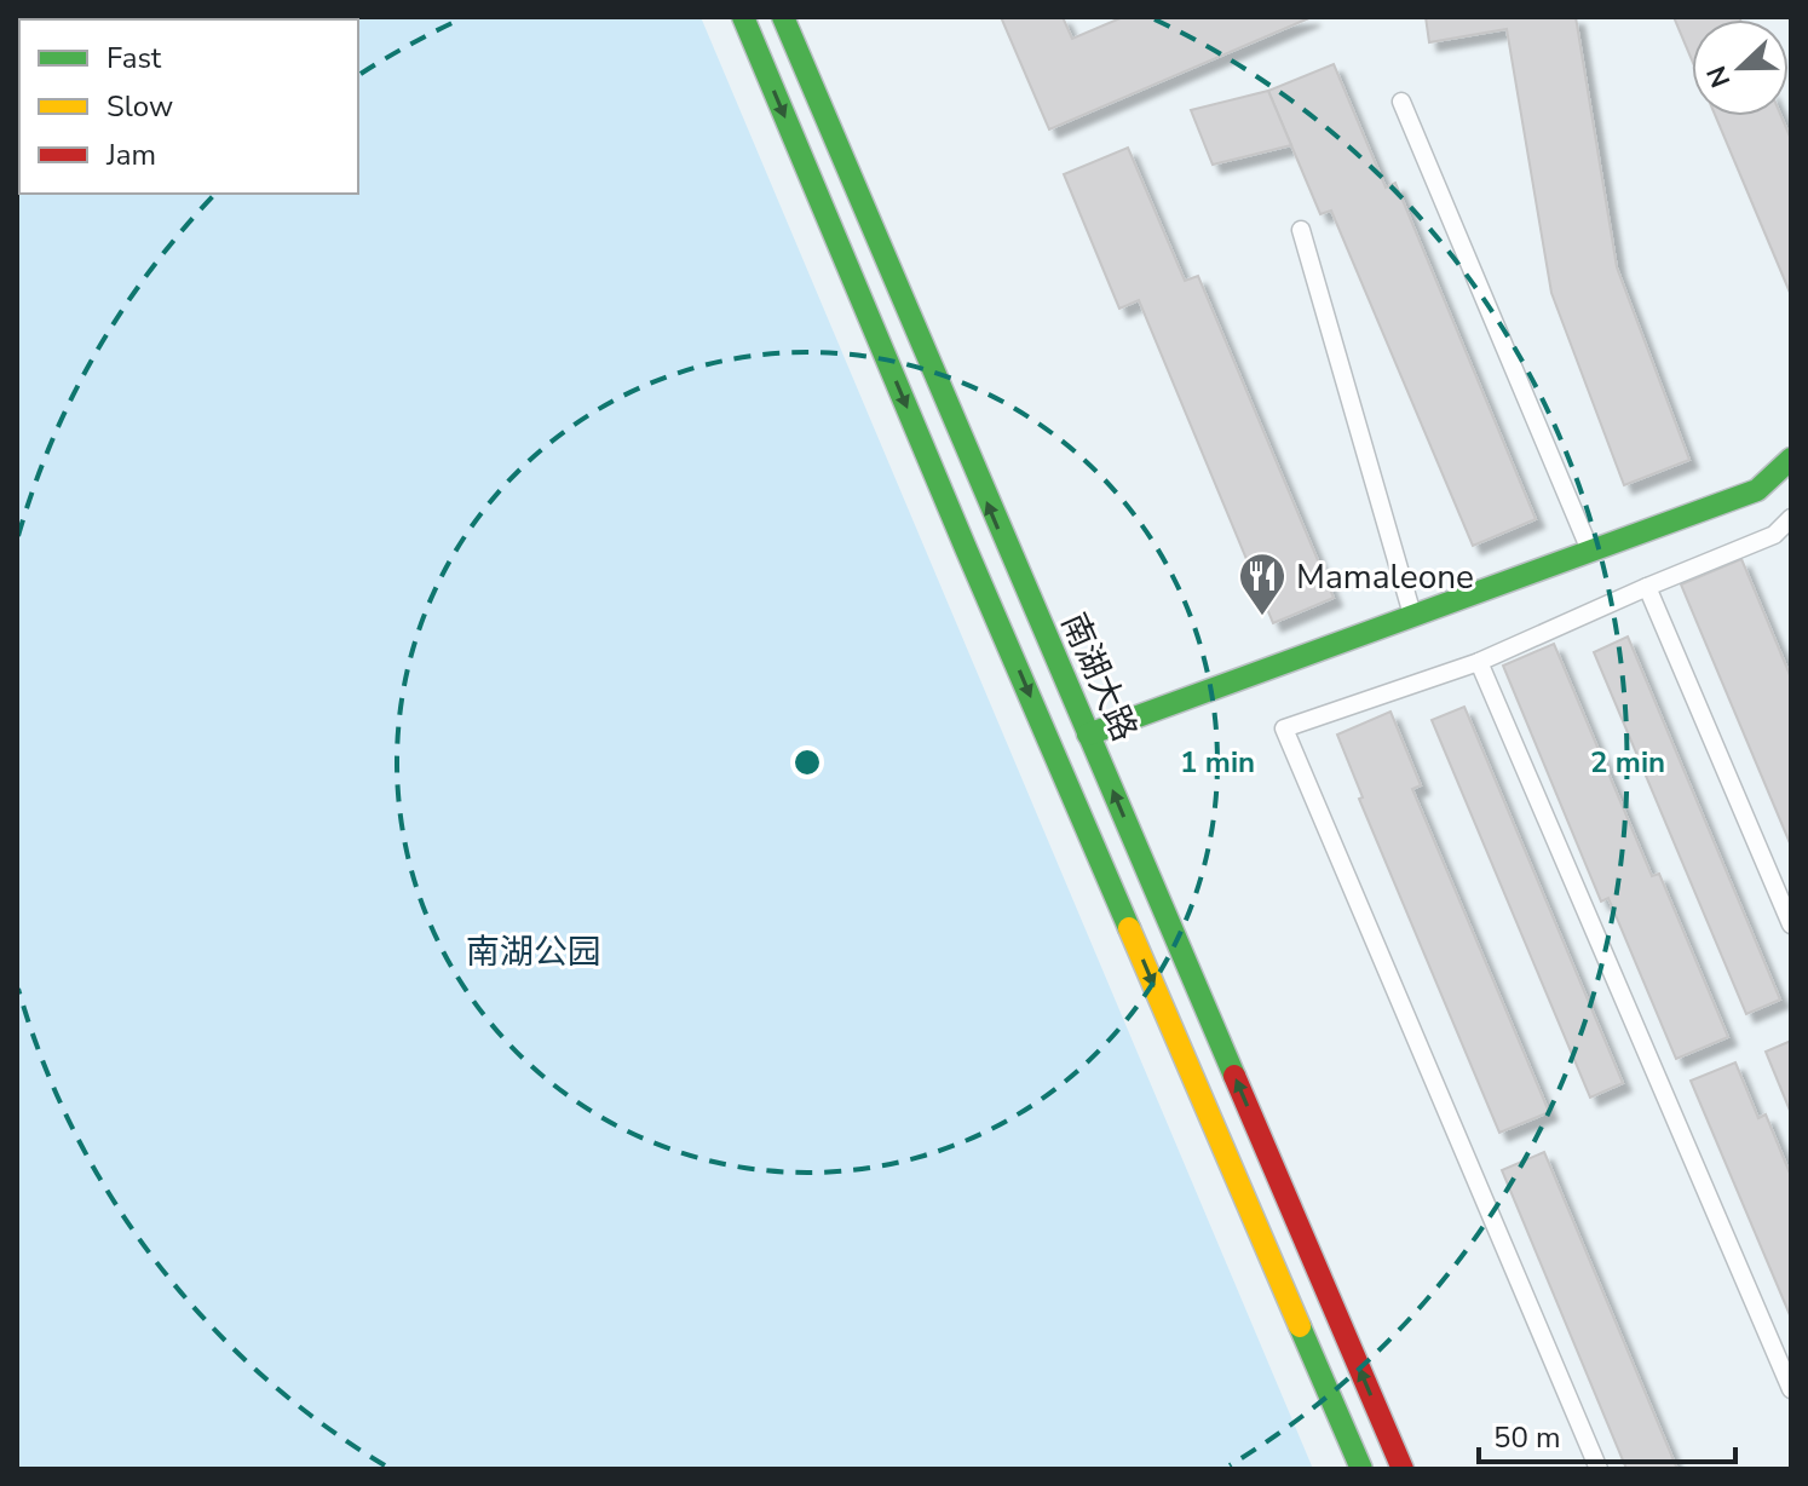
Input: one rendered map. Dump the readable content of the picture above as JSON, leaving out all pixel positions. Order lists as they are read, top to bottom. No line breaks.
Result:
{"streets":{"main road":["南湖大路"]},"parks":["南湖公园"],"places":{"restaurant":["Mamaleone"]},"legend":["Fast","Slow","Jam"],"scale_bar":"50 m","north":"left","rings":["1 min","2 min"]}
